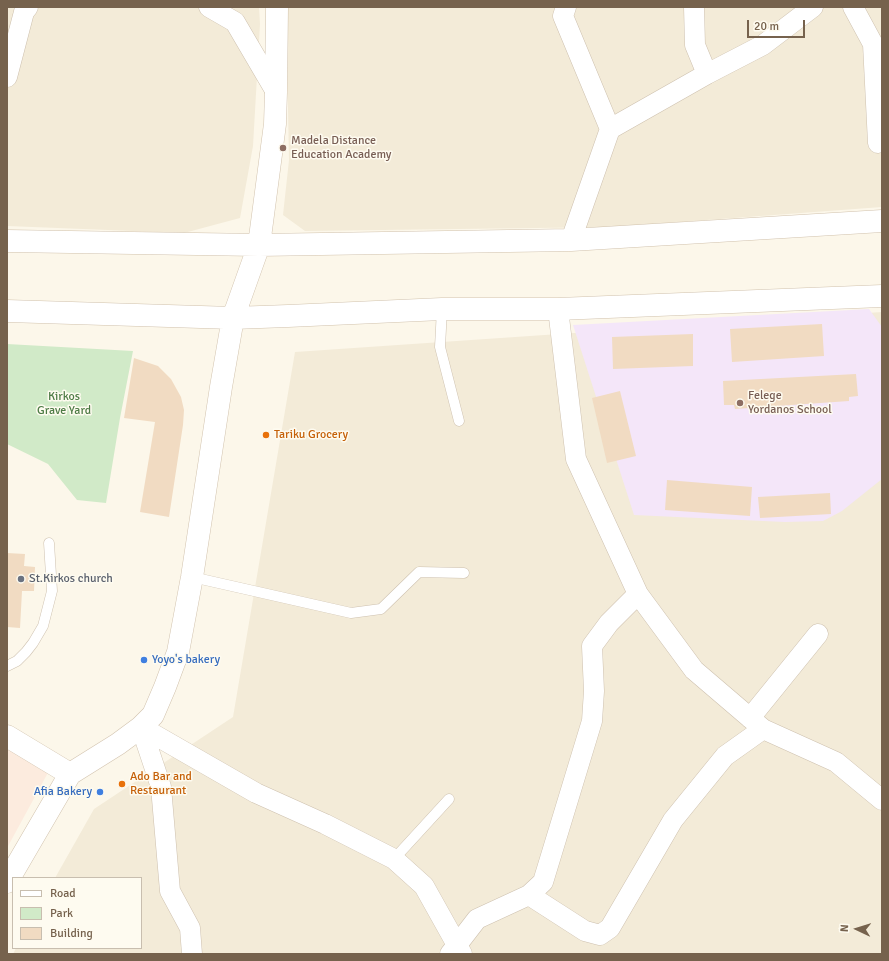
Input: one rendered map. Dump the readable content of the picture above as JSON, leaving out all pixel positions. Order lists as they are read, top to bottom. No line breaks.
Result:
{"parks":["Kirkos Grave Yard"],"places":["Madela Distance Education Academy","Felege Yordanos School","Tariku Grocery","St.Kirkos church","Yoyo's bakery","Ado Bar and Restaurant","Afia Bakery"],"legend":["Road","Park","Building"],"scale_bar":"20 m","north":"left"}
